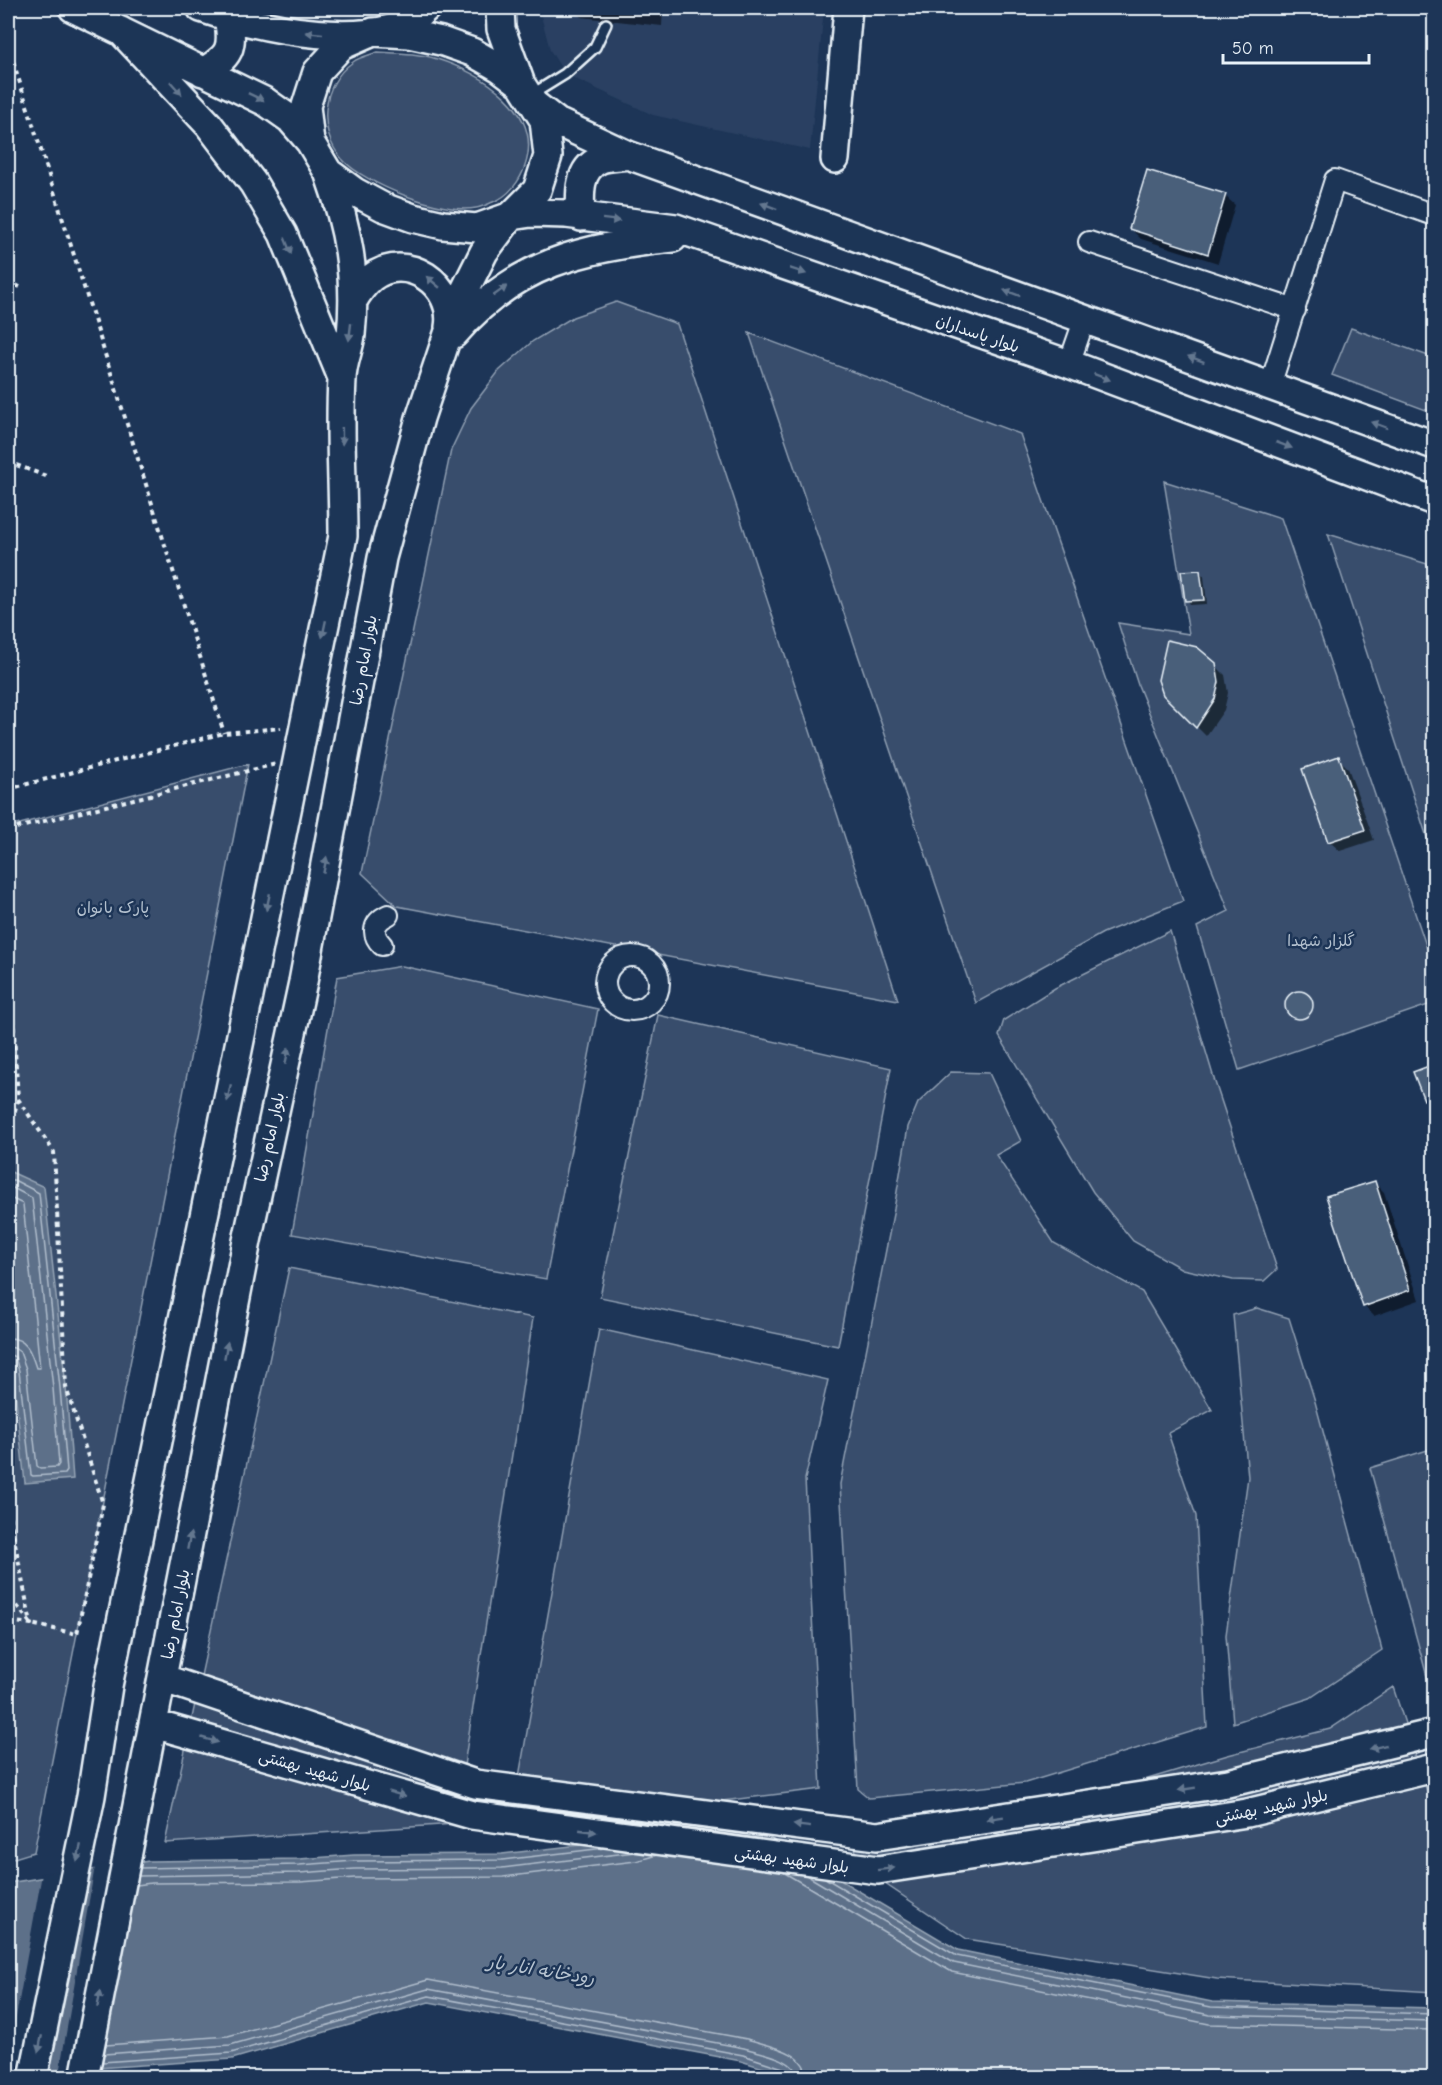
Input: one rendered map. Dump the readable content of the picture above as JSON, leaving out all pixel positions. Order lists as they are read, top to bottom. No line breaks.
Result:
{"streets":{"main road":["بلوار پاسداران","بلوار امام رضا","بلوار شهید بهشتی"]},"crossings":[["بلوار پاسداران","بلوار امام رضا"],["بلوار امام رضا","بلوار شهید بهشتی"]],"water":["رودخانه انار بار"],"parks":["پارک بانوان","گلزار شهدا"],"scale_bar":"50 m"}
